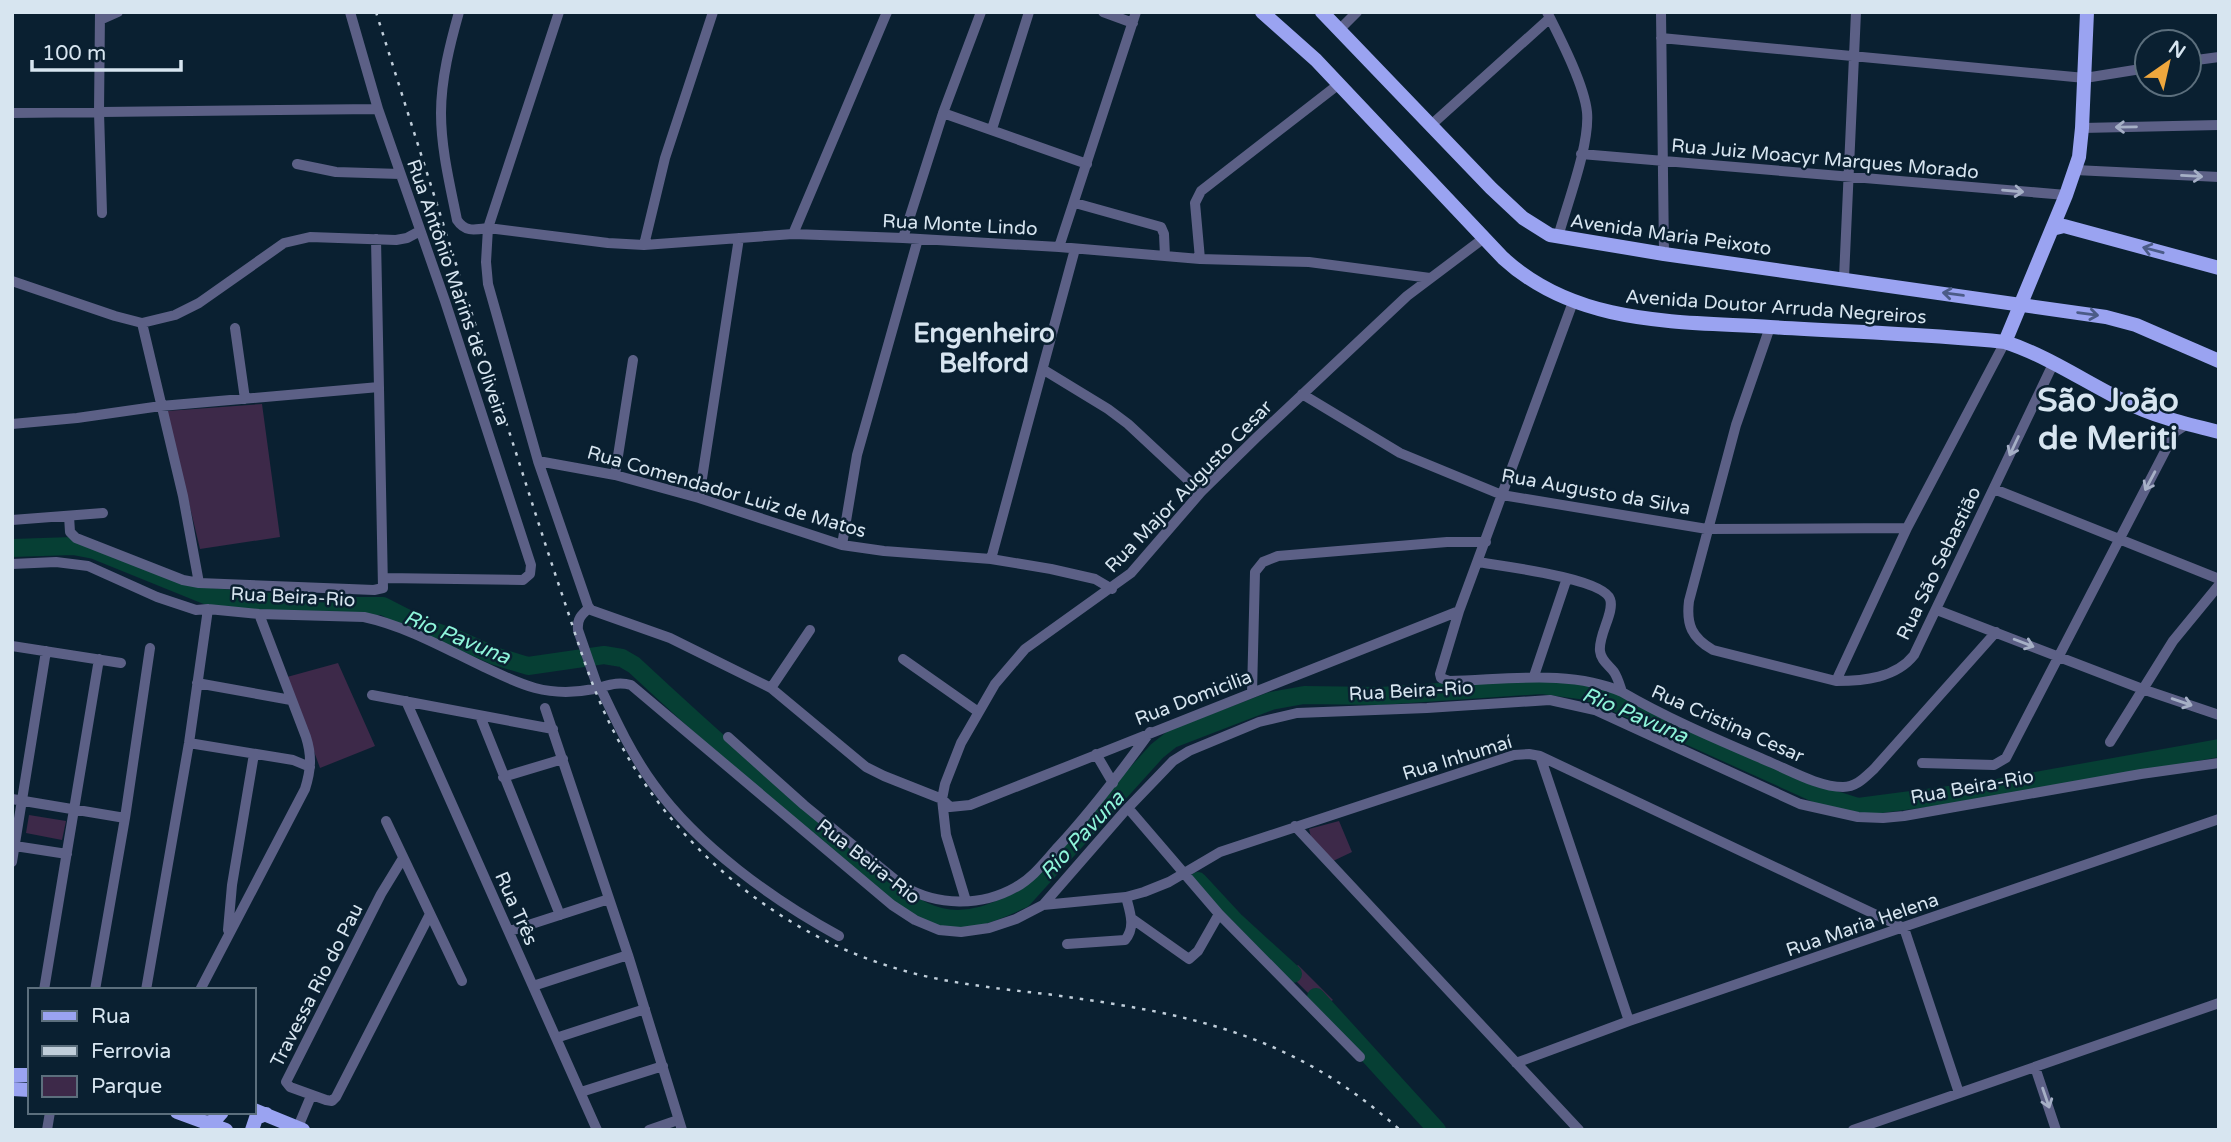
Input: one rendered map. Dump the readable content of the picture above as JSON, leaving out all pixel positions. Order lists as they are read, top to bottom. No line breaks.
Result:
{"streets":{"main road":["Avenida Maria Peixoto","Avenida Doutor Arruda Negreiros"],"street":["Rua Juiz Moacyr Marques Morado","Rua Monte Lindo","Rua Antônio Marins de Oliveira","Rua Major Augusto Cesar","Rua Comendador Luiz de Matos","Rua Augusto da Silva","Rua São Sebastião","Rua Beira-Rio","Rua Domicilia","Rua Cristina Cesar","Rua Inhumaí","Rua Três","Rua Maria Helena","Travessa Rio do Pau"]},"crossings":[["Rua Monte Lindo","Rua Major Augusto Cesar"],["Avenida Doutor Arruda Negreiros","Rua Major Augusto Cesar"],["Avenida Doutor Arruda Negreiros","Rua São Sebastião"],["Rua Major Augusto Cesar","Rua Comendador Luiz de Matos"],["Rua Major Augusto Cesar","Rua Augusto da Silva"],["Rua Major Augusto Cesar","Rua Domicilia"],["Rua Augusto da Silva","Rua São Sebastião"],["Rua Beira-Rio","Rua Inhumaí"],["Rua Inhumaí","Rua Maria Helena"]],"one_way":["Rua Juiz Moacyr Marques Morado"],"districts":["Engenheiro Belford","São João de Meriti"],"water":["Rio Pavuna"],"legend":["Rua","Ferrovia","Parque"],"scale_bar":"100 m","north":"top right"}
